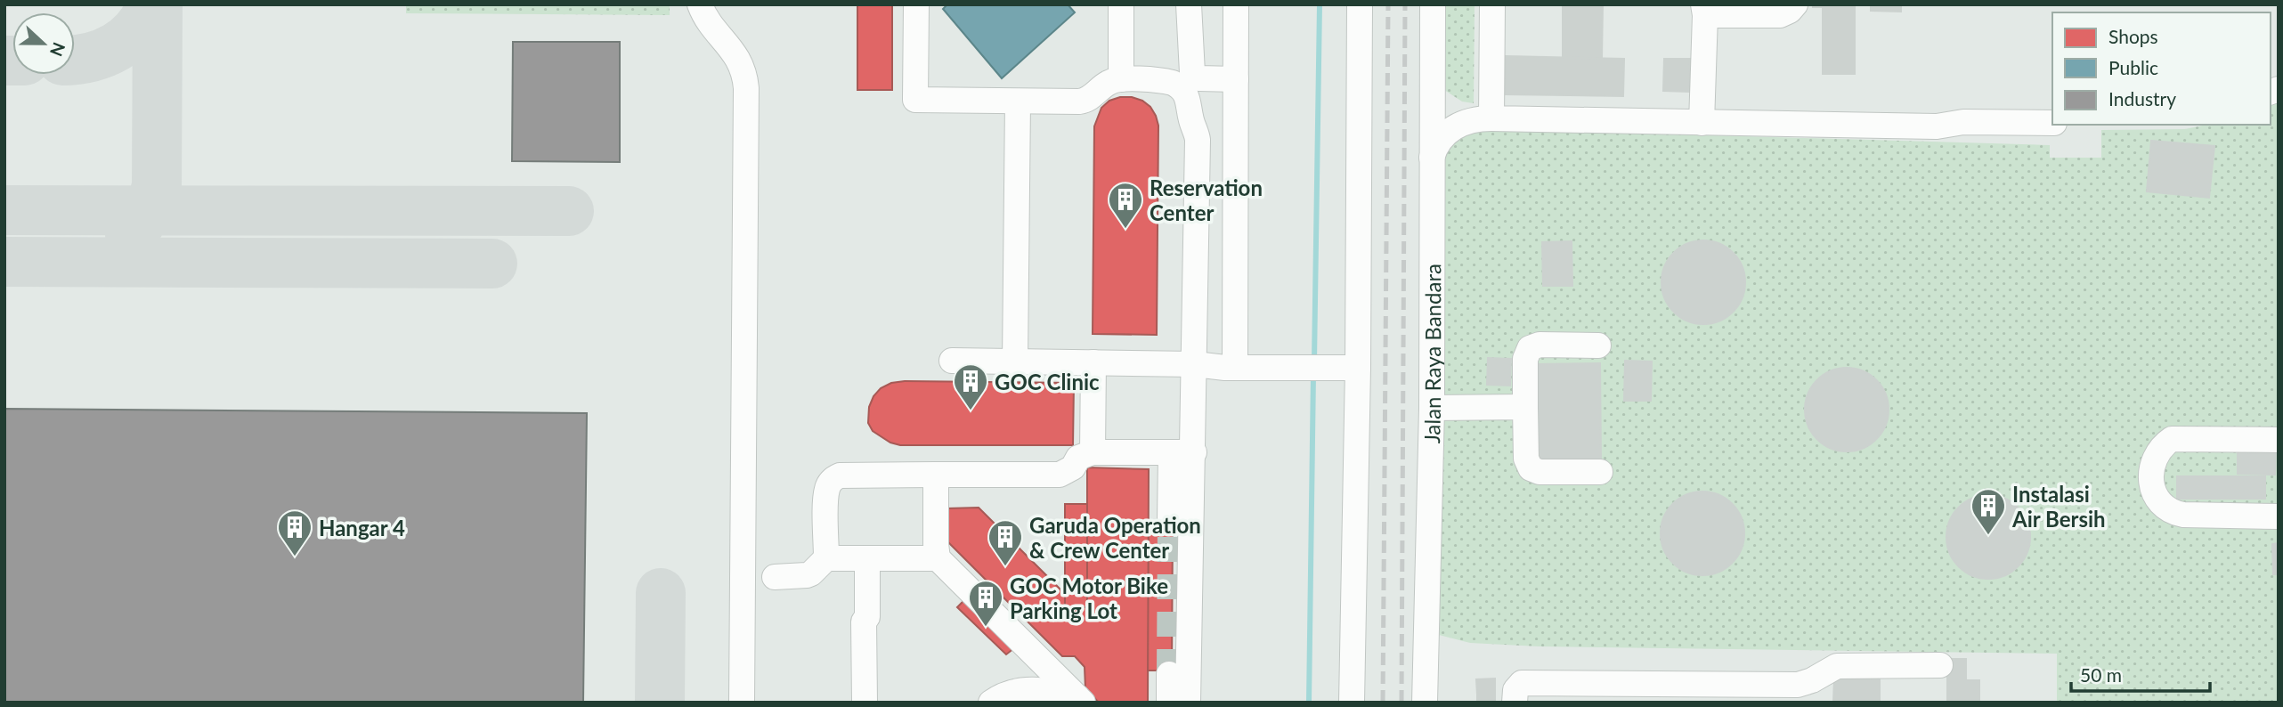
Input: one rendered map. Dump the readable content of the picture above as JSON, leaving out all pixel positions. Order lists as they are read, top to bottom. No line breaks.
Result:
{"streets":{"street":["Jalan Raya Bandara"]},"places":{"building":["Reservation Center","GOC Clinic","Instalasi Air Bersih","Hangar 4","Garuda Operation & Crew Center","GOC Motor Bike Parking Lot"]},"legend":["Shops","Public","Industry"],"scale_bar":"50 m","north":"right"}
